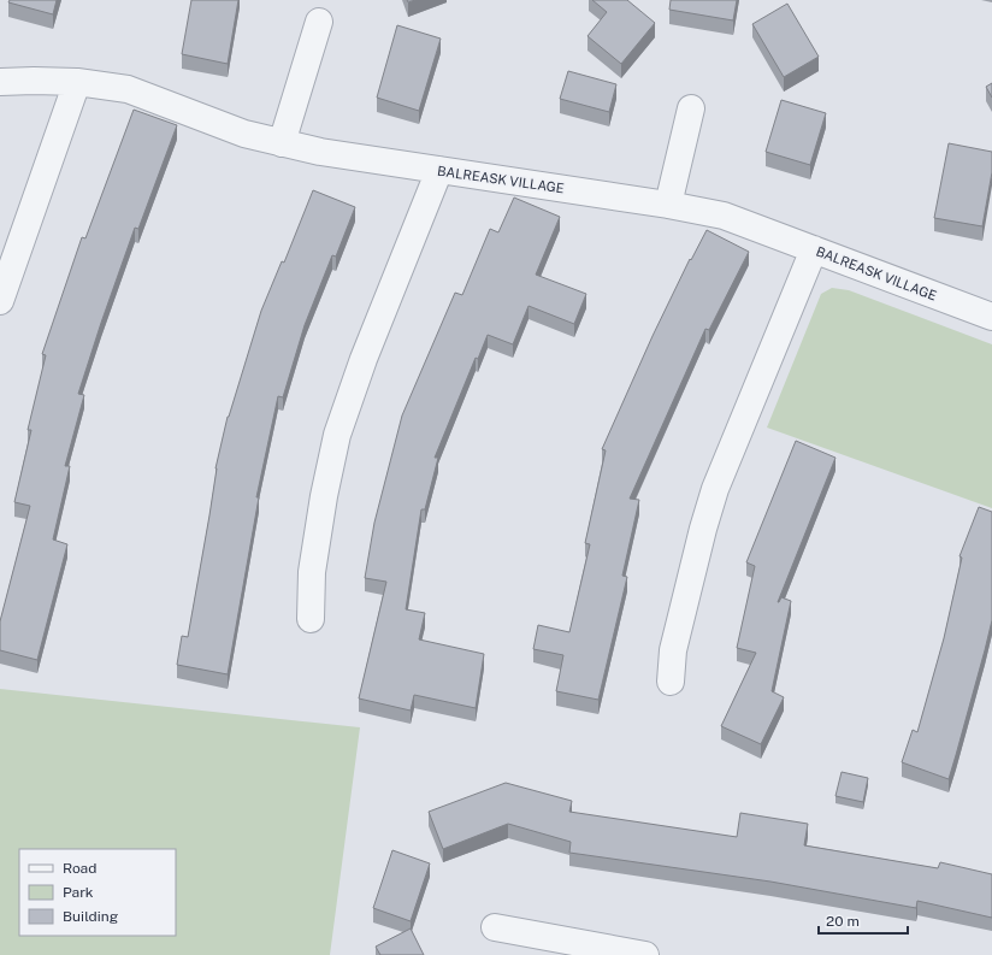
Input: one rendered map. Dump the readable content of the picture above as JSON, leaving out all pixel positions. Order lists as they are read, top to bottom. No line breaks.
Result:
{"streets":{"street":["BALREASK VILLAGE"]},"legend":["Road","Park","Building"],"scale_bar":"20 m"}
